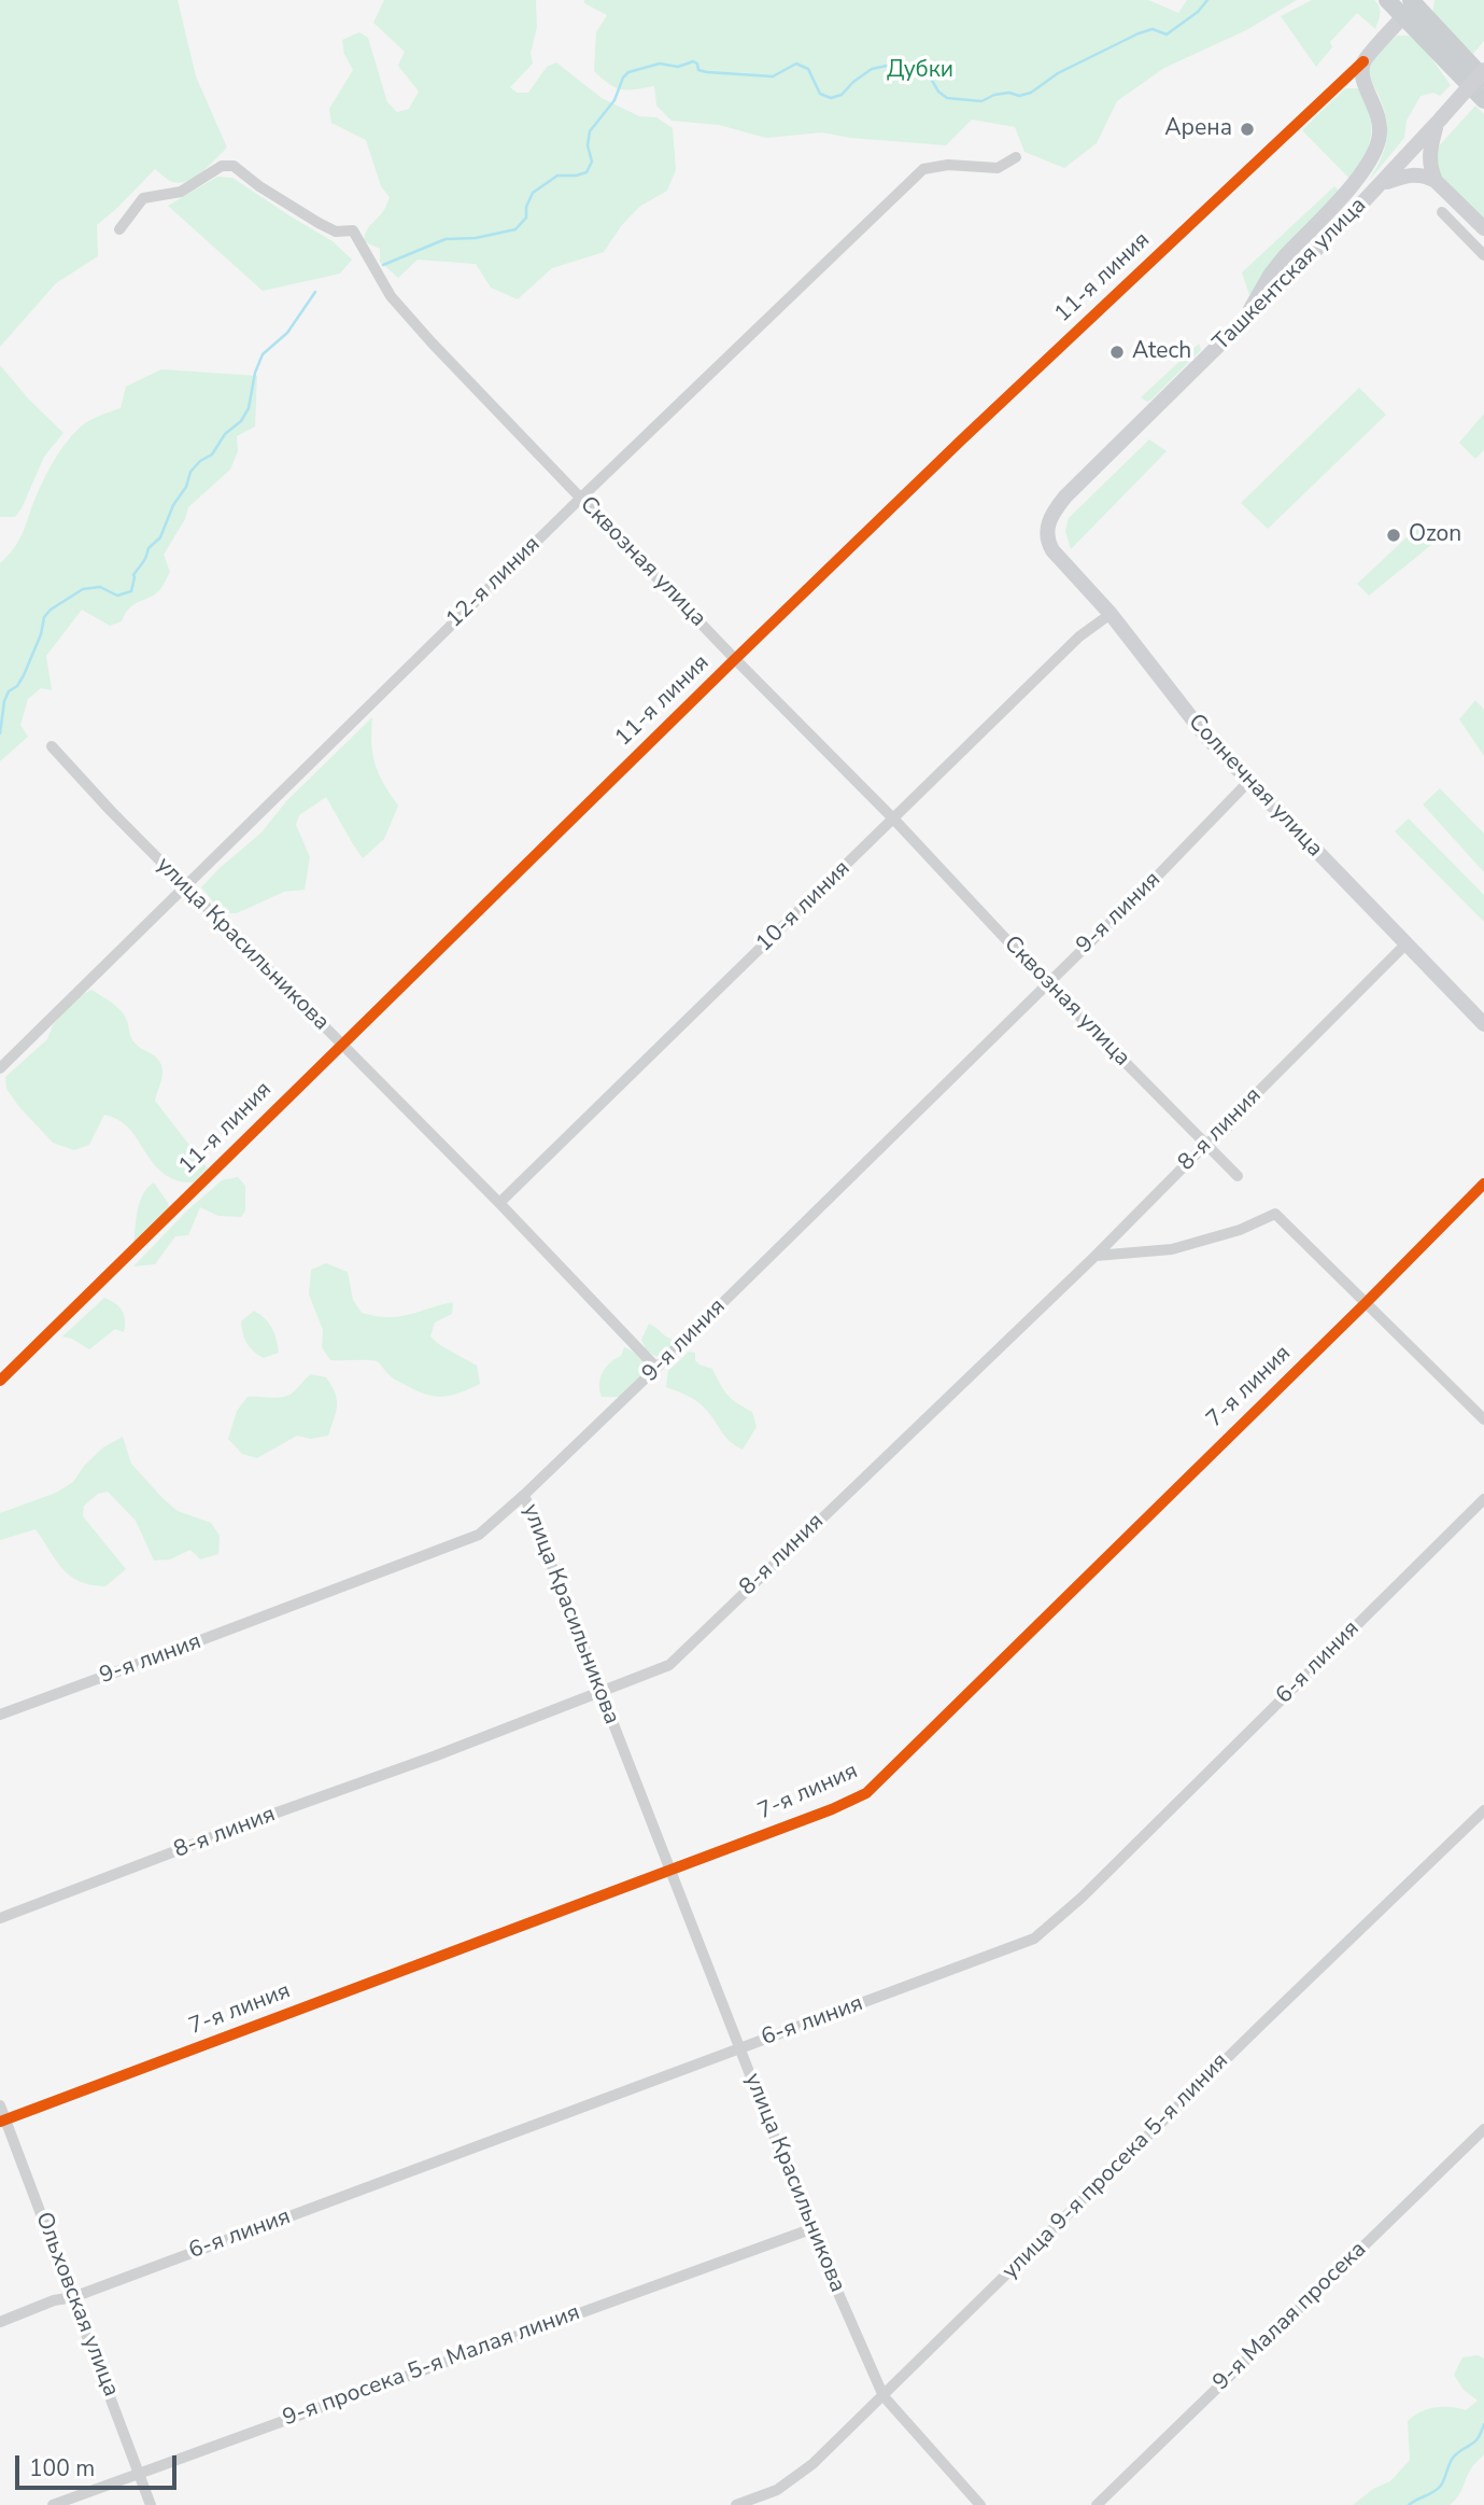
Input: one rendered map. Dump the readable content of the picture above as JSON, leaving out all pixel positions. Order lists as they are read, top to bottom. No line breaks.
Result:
{"streets":{"main road":["Ташкентская улица","Солнечная улица"],"street":["11-я линия","Сквозная улица","12-я линия","10-я линия","9-я линия","улица Красильникова","8-я линия","7-я линия","6-я линия","улица 9-я просека 5-я линия","Ольховская улица","9-я Малая просека","9-я просека 5-я Малая линия"]},"crossings":[["Ташкентская улица","Солнечная улица"],["11-я линия","Сквозная улица"],["11-я линия","улица Красильникова"],["Сквозная улица","12-я линия"],["Сквозная улица","10-я линия"],["Сквозная улица","9-я линия"],["Сквозная улица","8-я линия"],["12-я линия","улица Красильникова"],["Солнечная улица","10-я линия"],["Солнечная улица","9-я линия"],["Солнечная улица","8-я линия"],["10-я линия","улица Красильникова"],["9-я линия","улица Красильникова"],["улица Красильникова","8-я линия"],["улица Красильникова","7-я линия"],["улица Красильникова","6-я линия"],["улица Красильникова","улица 9-я просека 5-я линия"],["улица Красильникова","9-я просека 5-я Малая линия"],["7-я линия","Ольховская улица"],["6-я линия","Ольховская улица"],["Ольховская улица","9-я просека 5-я Малая линия"]],"parks":["Дубки"],"places":["Арена","Atech","Ozon"],"scale_bar":"100 m"}
